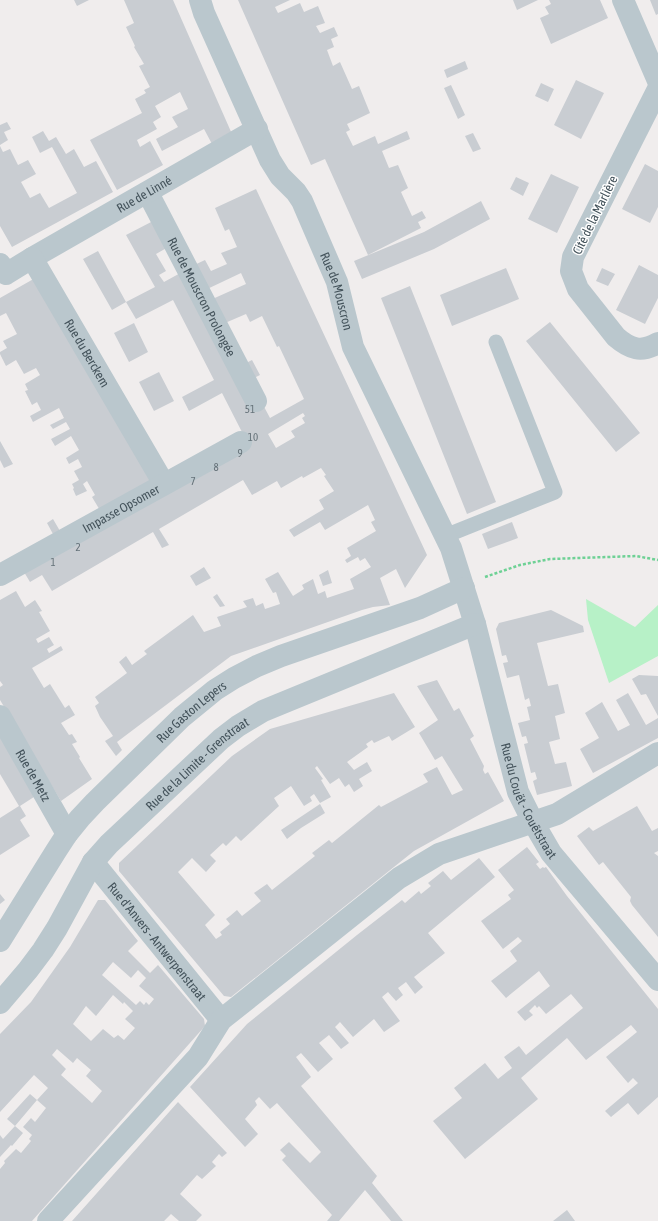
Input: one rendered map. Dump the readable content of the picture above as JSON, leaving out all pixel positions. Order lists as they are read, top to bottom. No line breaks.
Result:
{"streets":{"street":["Rue de Linné","Cité de la Marlière","Rue de Mouscron","Rue de Mouscron Prolongée","Rue du Berckem","Impasse Opsomer","Rue Gaston Lepers","Rue de la Limite - Grenstraat","Rue de Metz","Rue du Couët - Couëtstraat","Rue d'Anvers - Antwerpenstraat"]},"crossings":[["Rue de Linné","Rue de Mouscron"],["Rue de Linné","Rue de Mouscron Prolongée"],["Rue de Linné","Rue du Berckem"],["Rue de Mouscron","Rue Gaston Lepers"],["Rue de Mouscron","Rue du Couët - Couëtstraat"],["Rue du Berckem","Impasse Opsomer"],["Rue Gaston Lepers","Rue de Metz"],["Rue Gaston Lepers","Rue du Couët - Couëtstraat"],["Rue de la Limite - Grenstraat","Rue du Couët - Couëtstraat"],["Rue de la Limite - Grenstraat","Rue d'Anvers - Antwerpenstraat"]],"house_numbers":["51","10","9","8","7","2","1"]}
